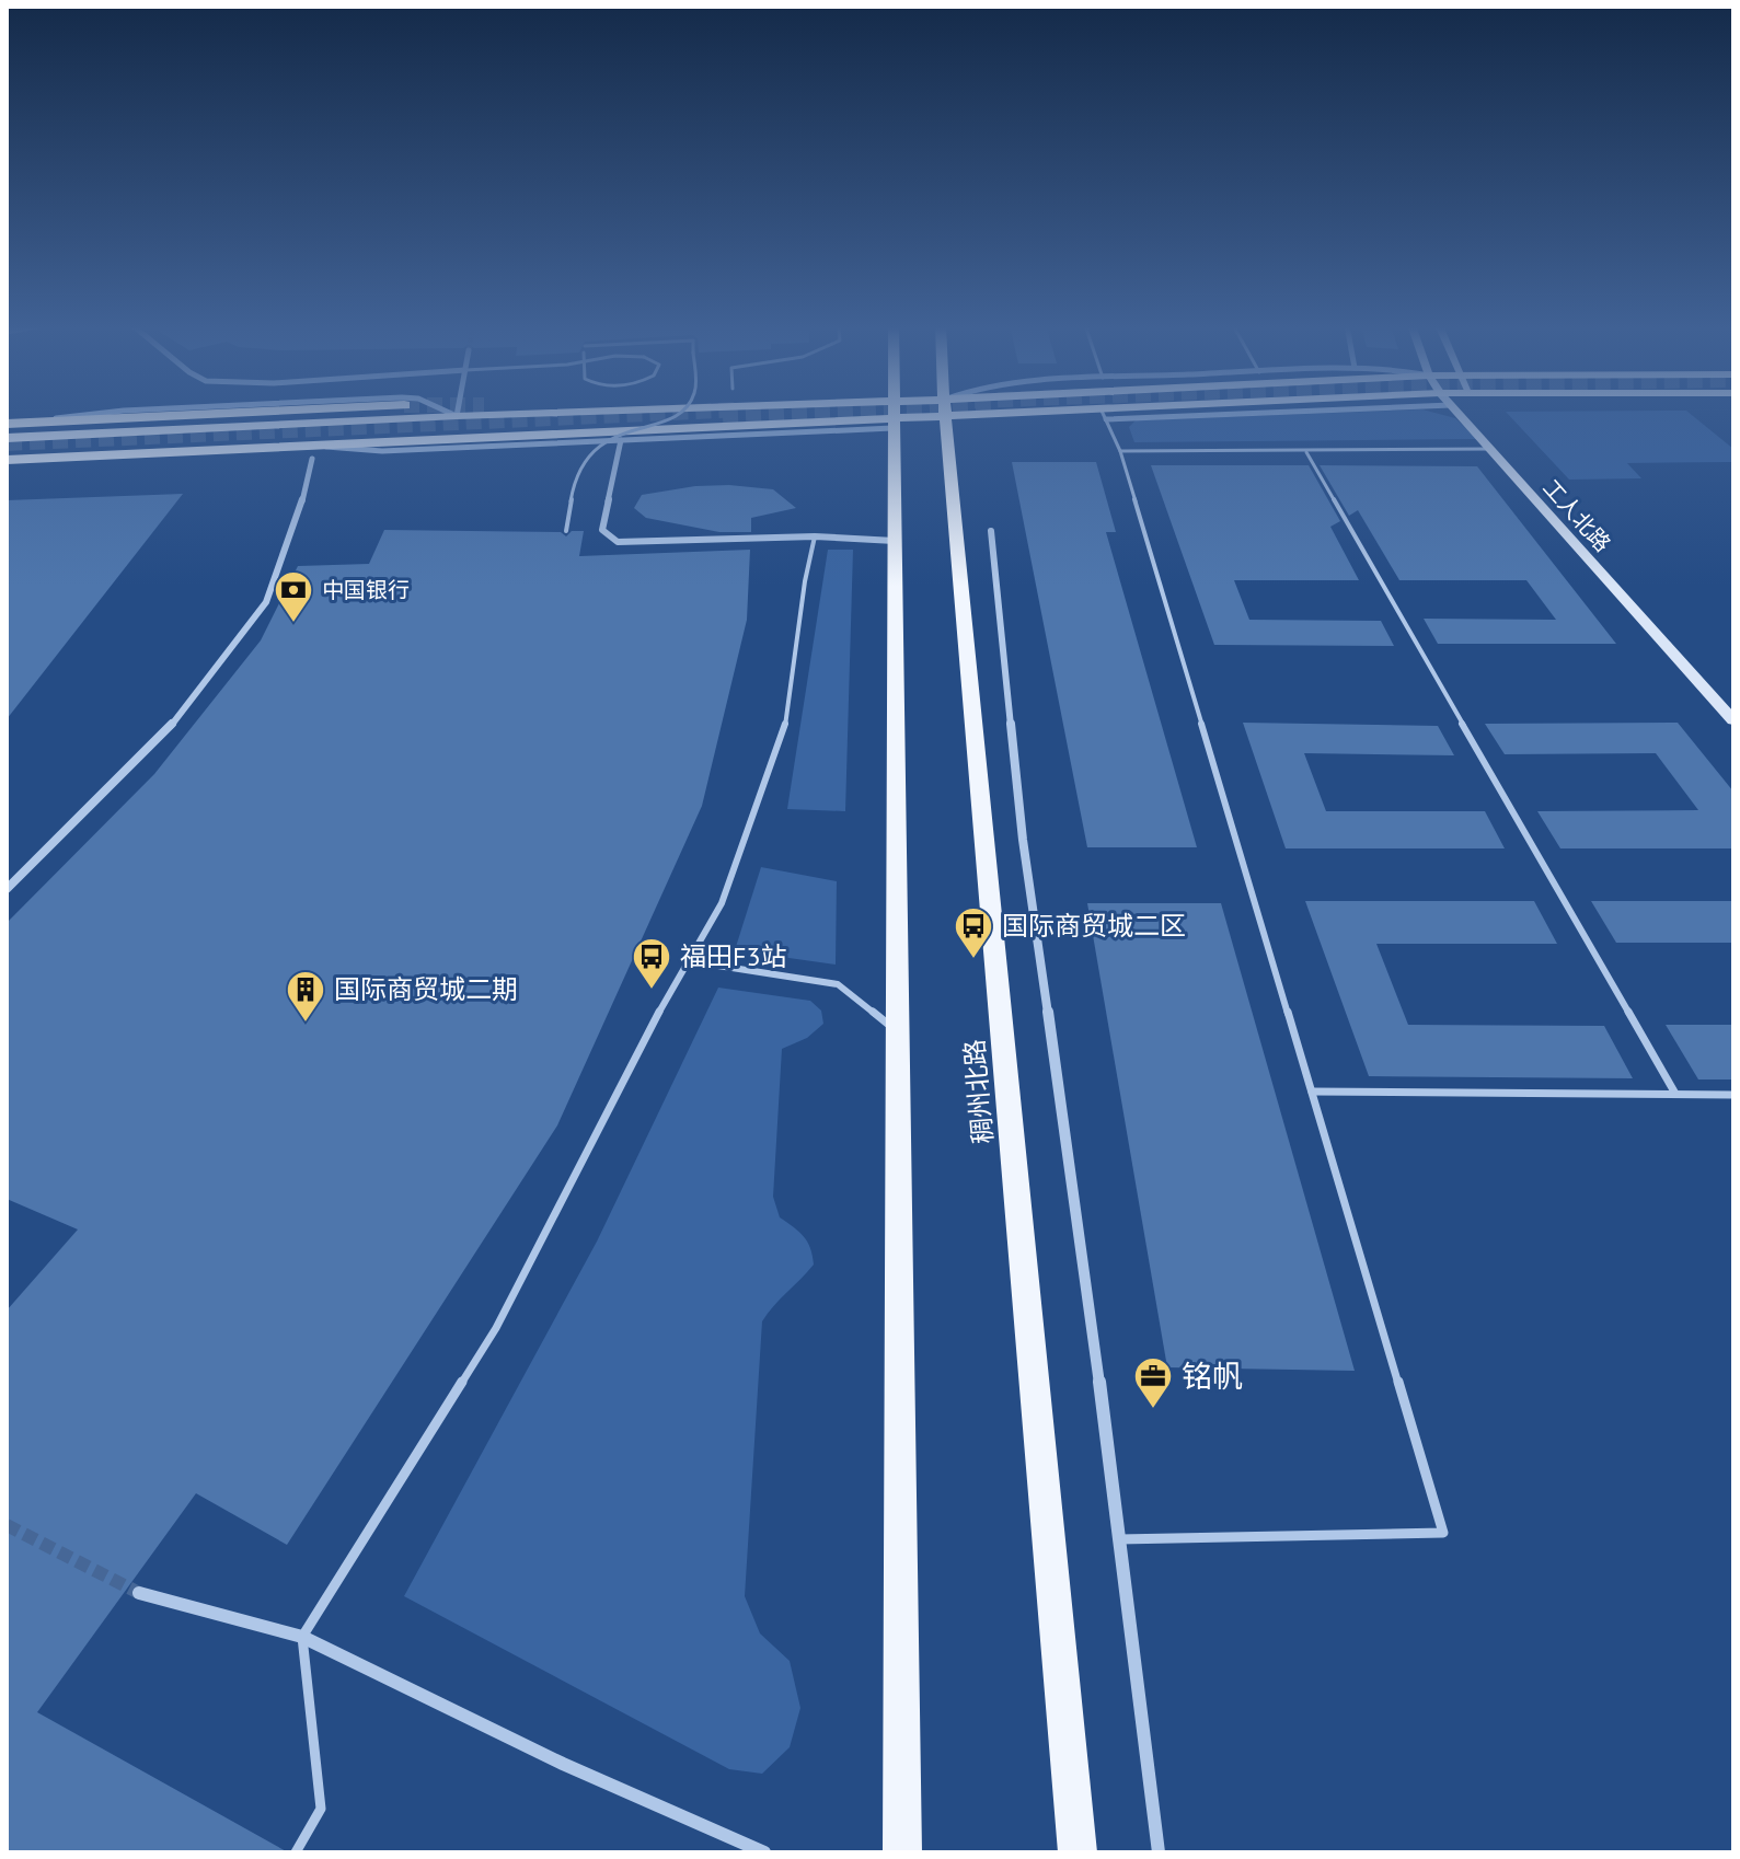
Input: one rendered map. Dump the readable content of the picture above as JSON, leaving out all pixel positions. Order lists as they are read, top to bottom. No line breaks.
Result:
{"streets":{"main road":["稠州北路"],"street":["工人北路"]},"places":{"bank":["中国银行"],"bus stop":["国际商贸城二区","福田F3站"],"building":["国际商贸城二期"],"office":["铭帆"]}}
